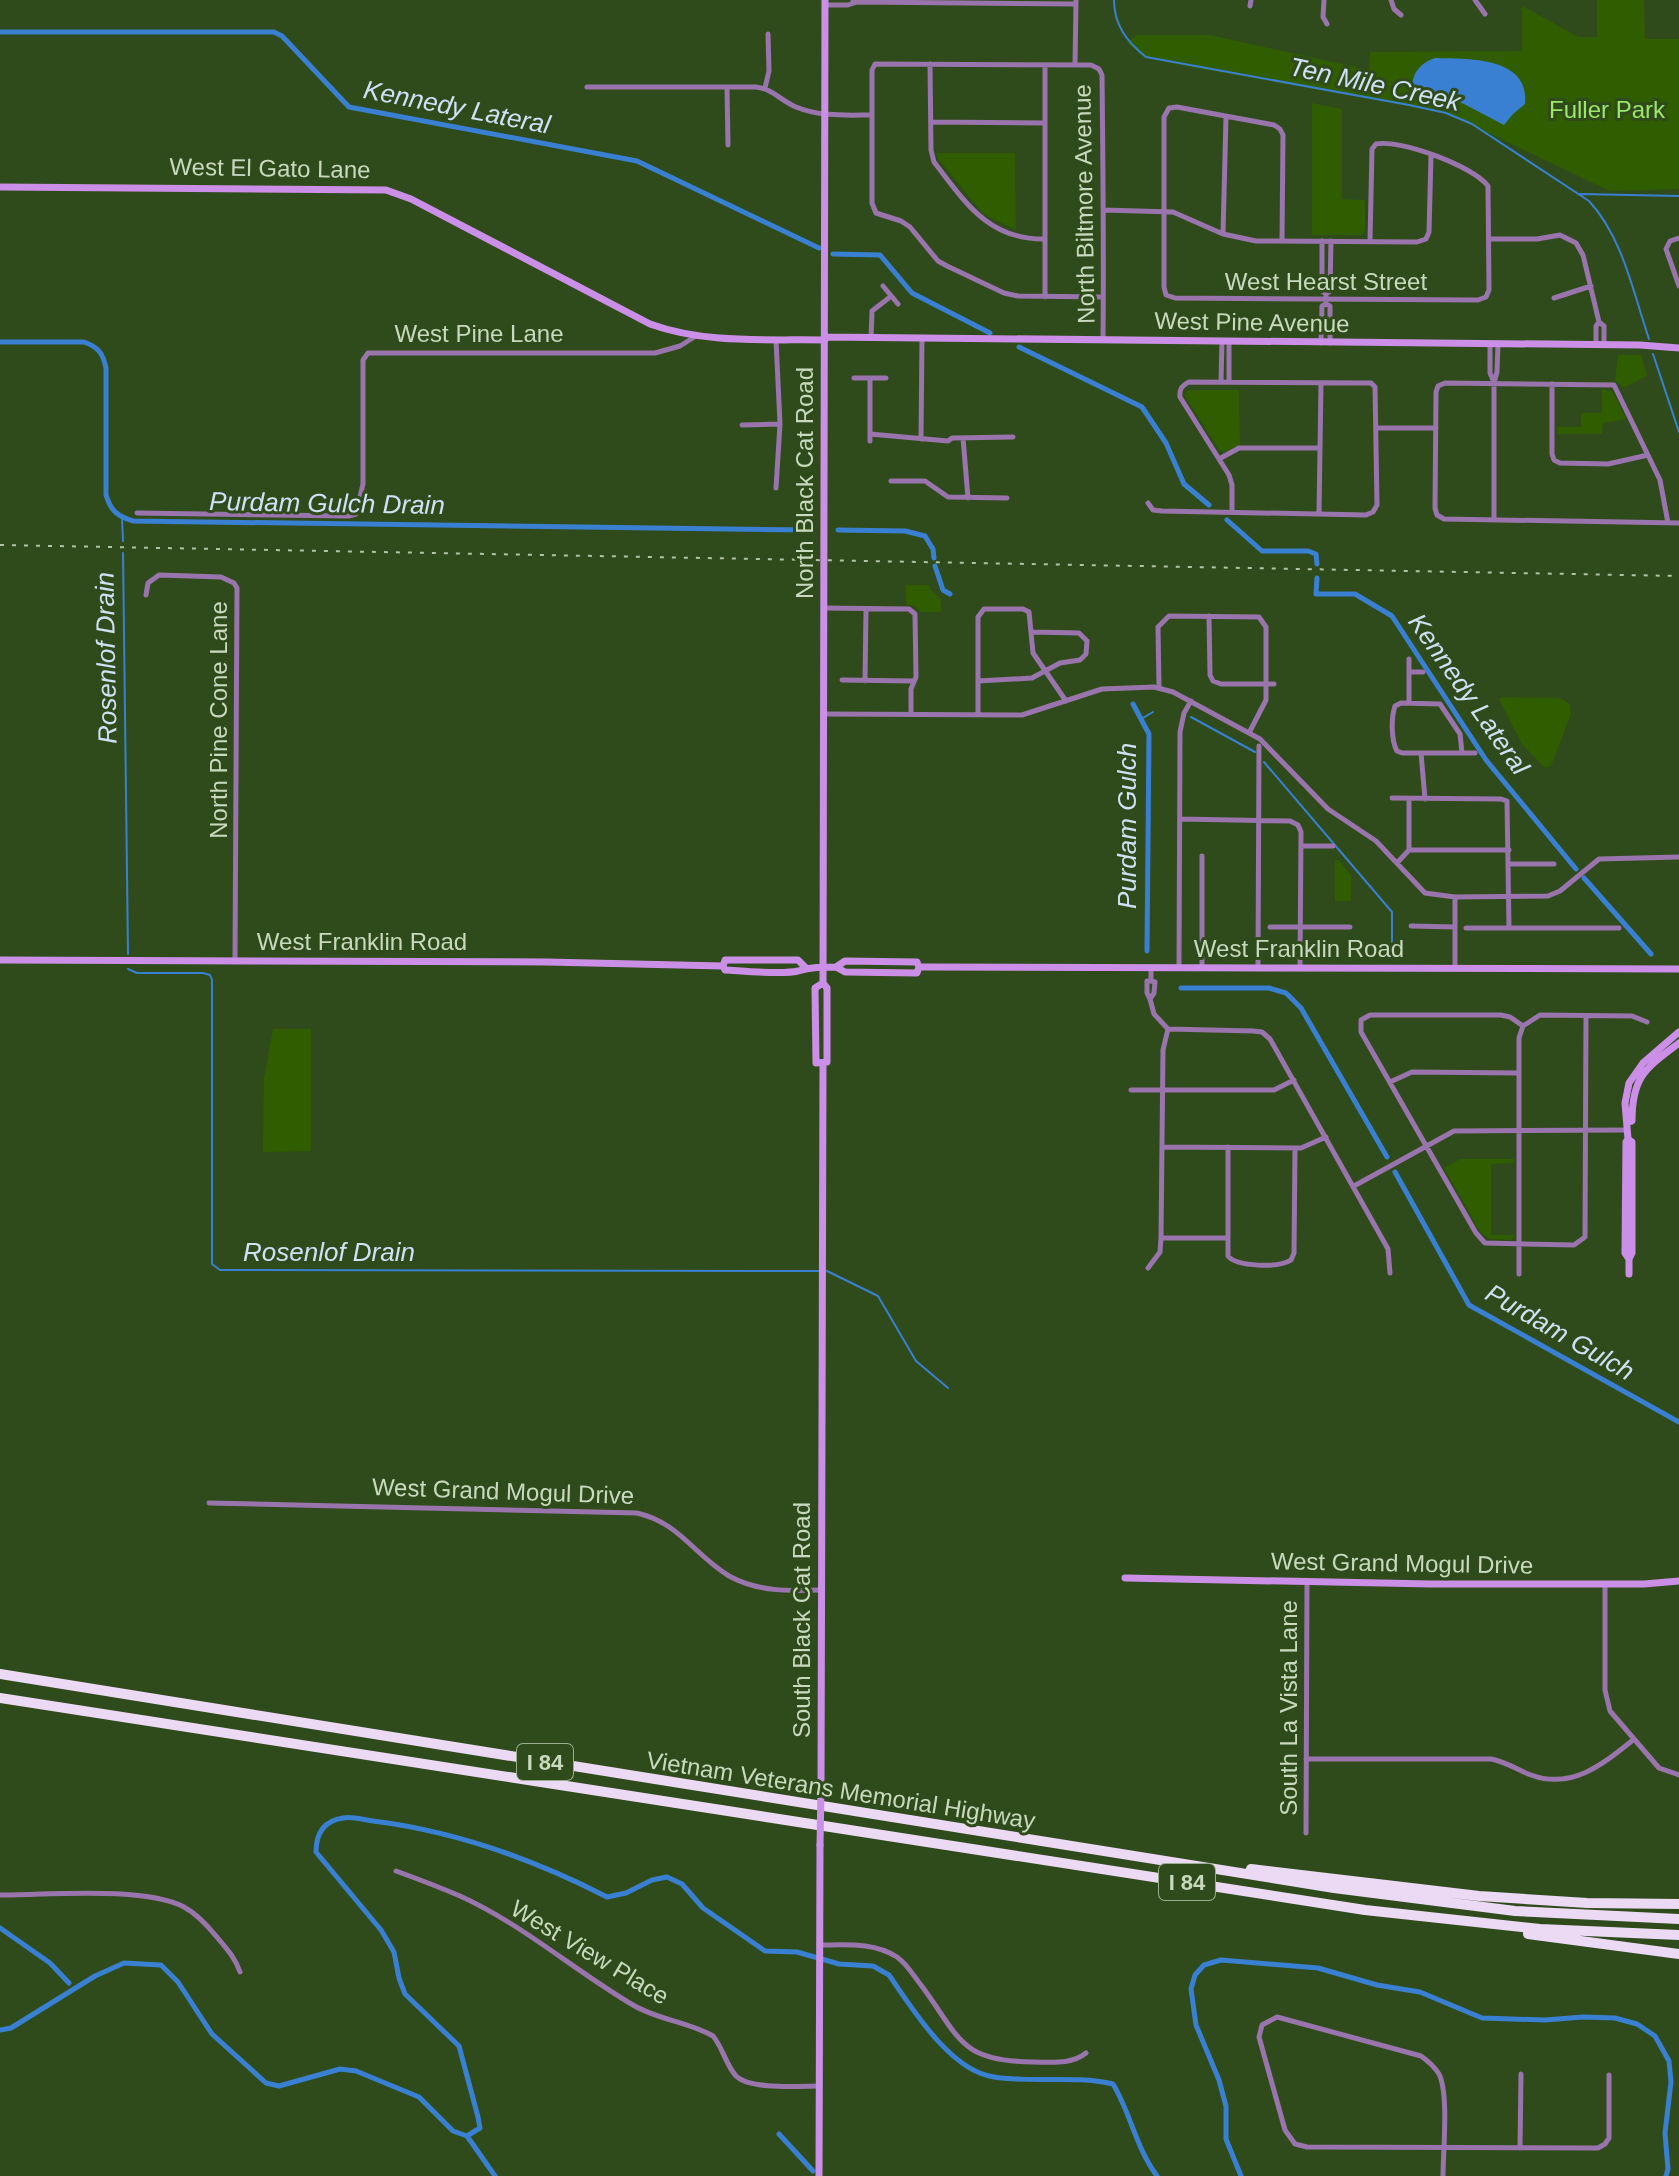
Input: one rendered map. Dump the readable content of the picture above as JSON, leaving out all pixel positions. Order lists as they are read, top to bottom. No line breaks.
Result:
{"streets":{"highway":["I 84","Vietnam Veterans Memorial Highway"],"street":["West El Gato Lane","North Biltmore Avenue","West Hearst Street","West Pine Avenue","West Pine Lane","North Black Cat Road","North Pine Cone Lane","West Franklin Road","West Grand Mogul Drive","South Black Cat Road","South La Vista Lane","West View Place"]},"crossings":[["West El Gato Lane","West Pine Lane"],["North Biltmore Avenue","West Pine Avenue"],["West Pine Avenue","West Pine Lane"],["West Pine Avenue","North Black Cat Road"],["West Pine Lane","North Black Cat Road"],["North Black Cat Road","West Franklin Road"],["North Black Cat Road","South Black Cat Road"],["North Pine Cone Lane","West Franklin Road"],["West Franklin Road","South Black Cat Road"],["West Grand Mogul Drive","South Black Cat Road"],["West Grand Mogul Drive","South La Vista Lane"],["South Black Cat Road","West View Place"]],"water":["Ten Mile Creek","Kennedy Lateral","Purdam Gulch Drain","Rosenlof Drain","Purdam Gulch"],"parks":["Fuller Park"]}
